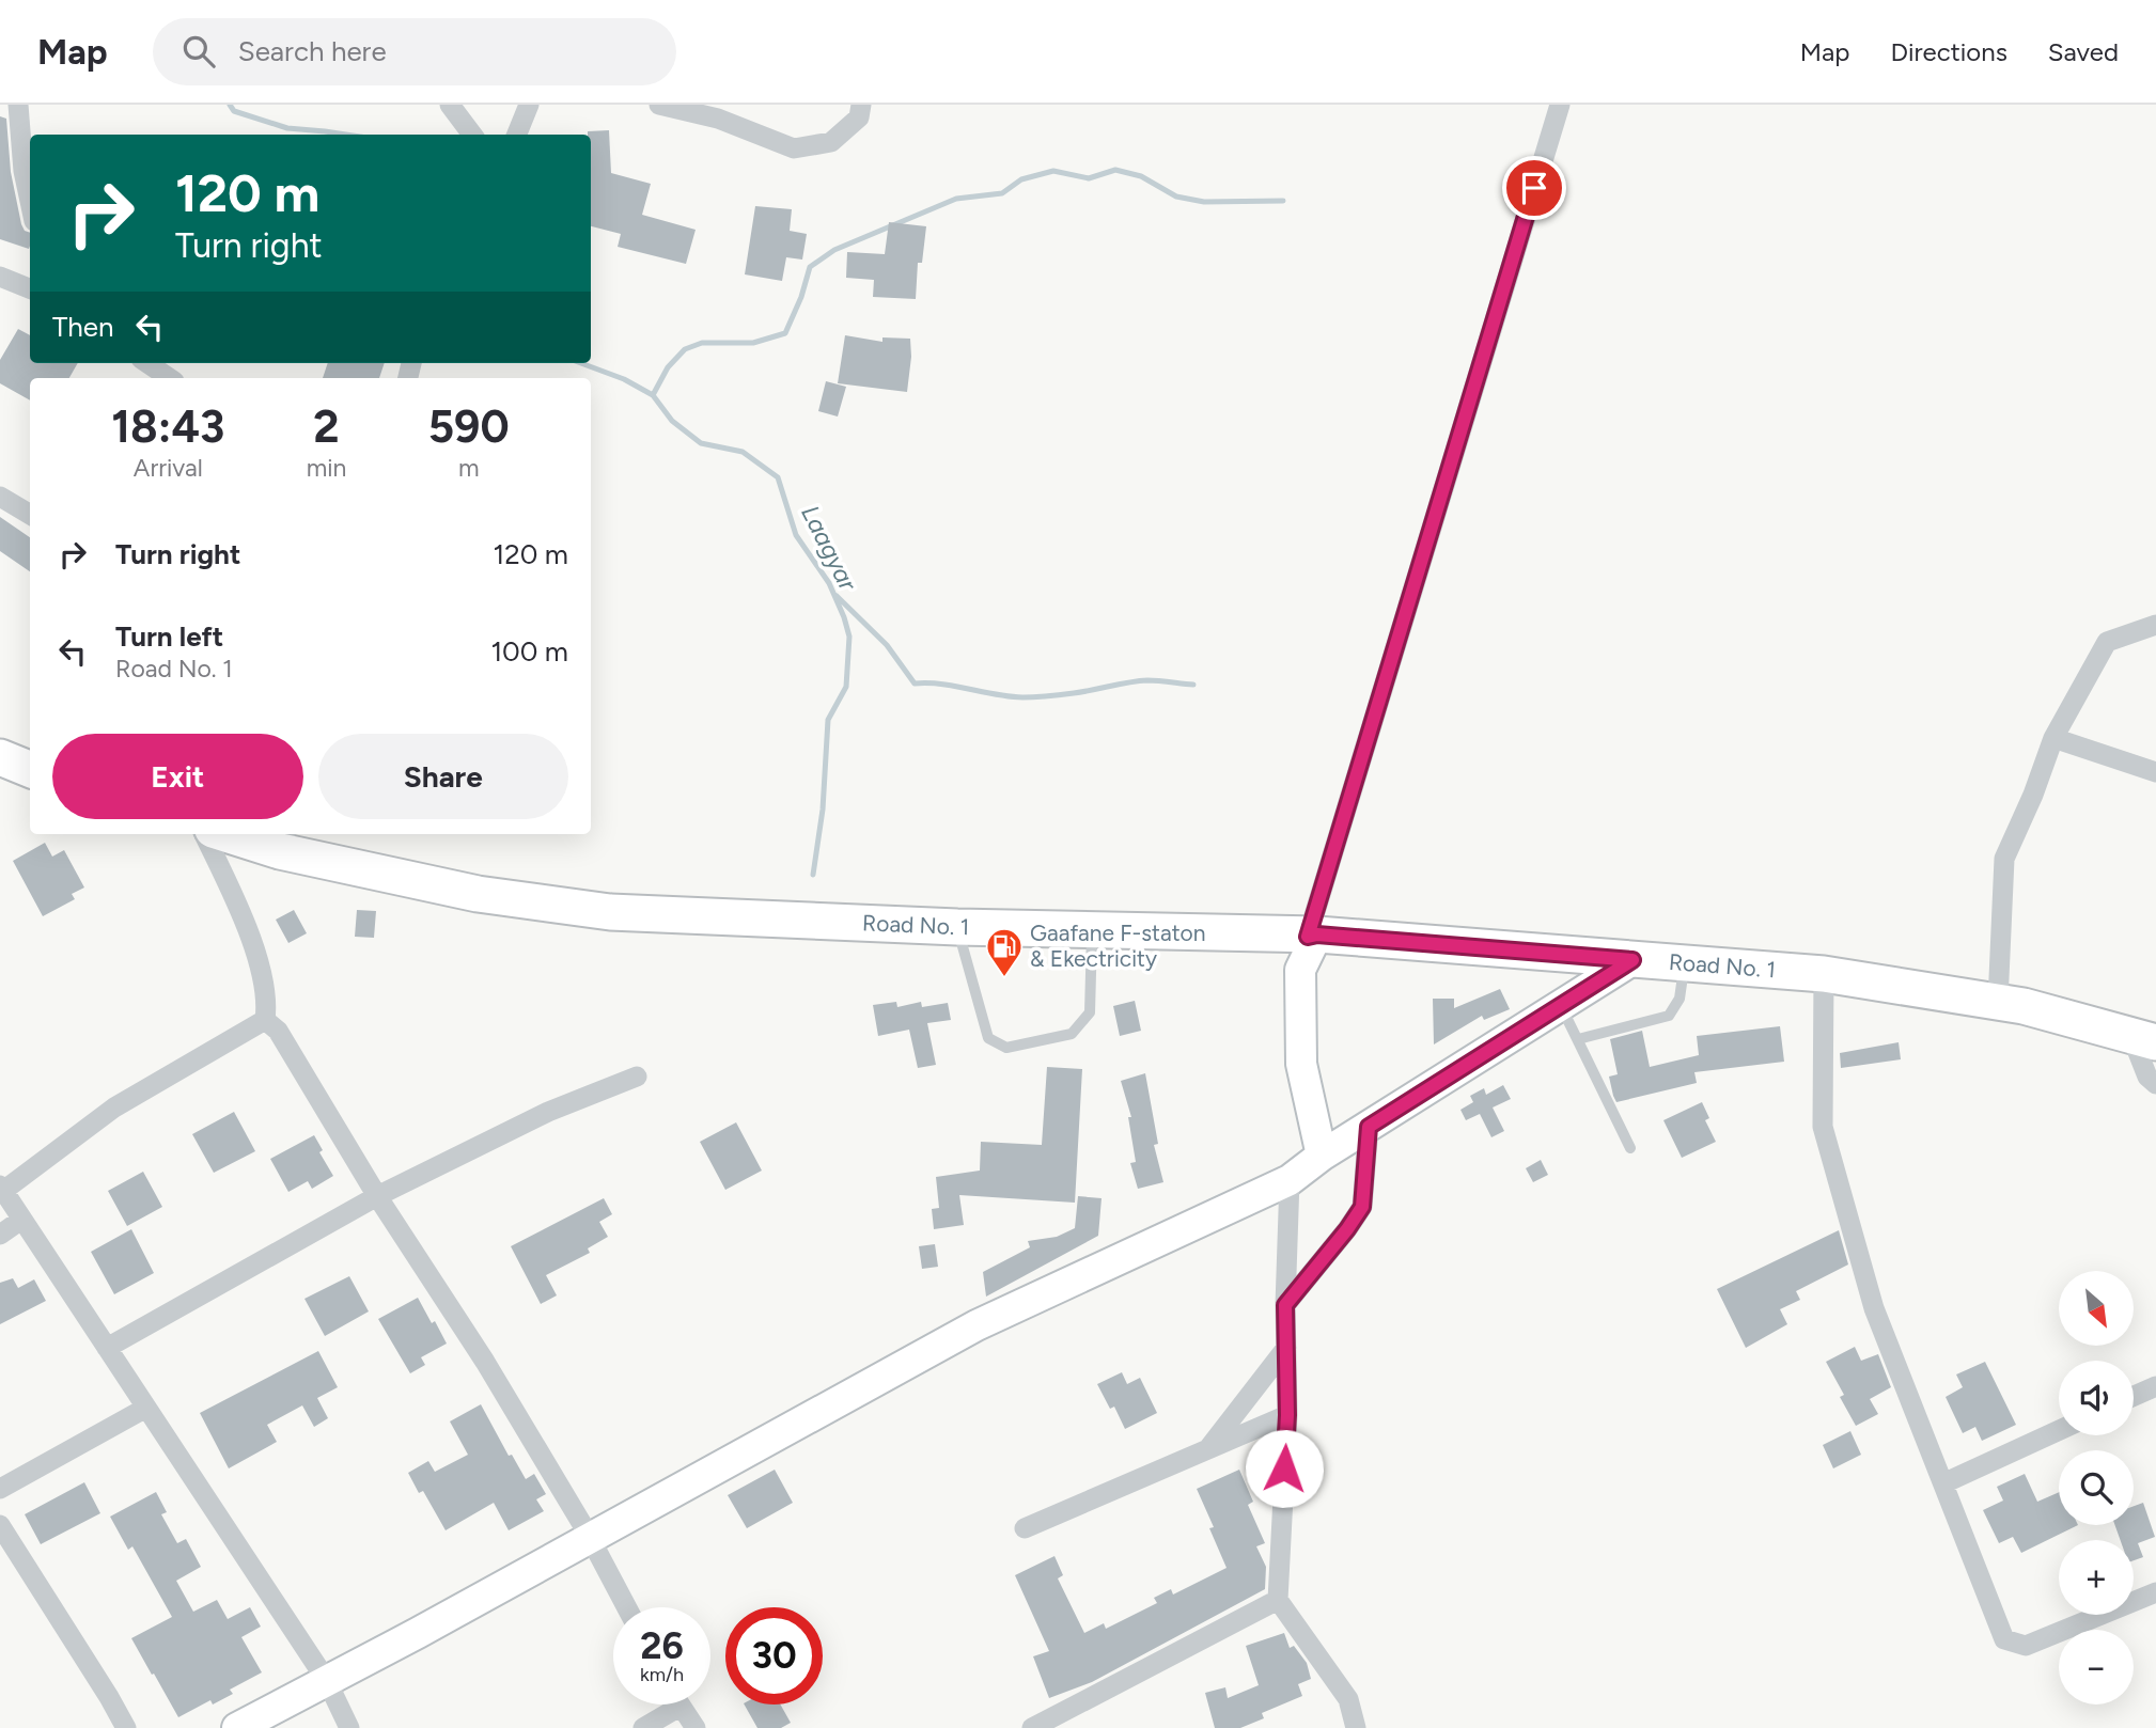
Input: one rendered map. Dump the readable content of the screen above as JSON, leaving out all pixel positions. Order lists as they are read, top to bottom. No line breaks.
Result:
{"streets":{"highway":["Road No. 1"]},"water":["Laagyar"],"places":{"fuel station":["Gaafane F-staton & Ekectricity"]},"north":"bottom right","page":{"header":"Map","search":"Search here","nav":["Map","Directions","Saved"],"turn":["120 m","Turn right"],"then":"Then","eta":["18:43","Arrival","2","min","590","m"],"list":[{"name":"Turn right","value":"120 m"},{"name":"Turn left","note":"Road No. 1","value":"100 m"}],"buttons":["Exit","Share"],"map_buttons":["+","−"],"speed":"26 km/h","limit":"30"}}
